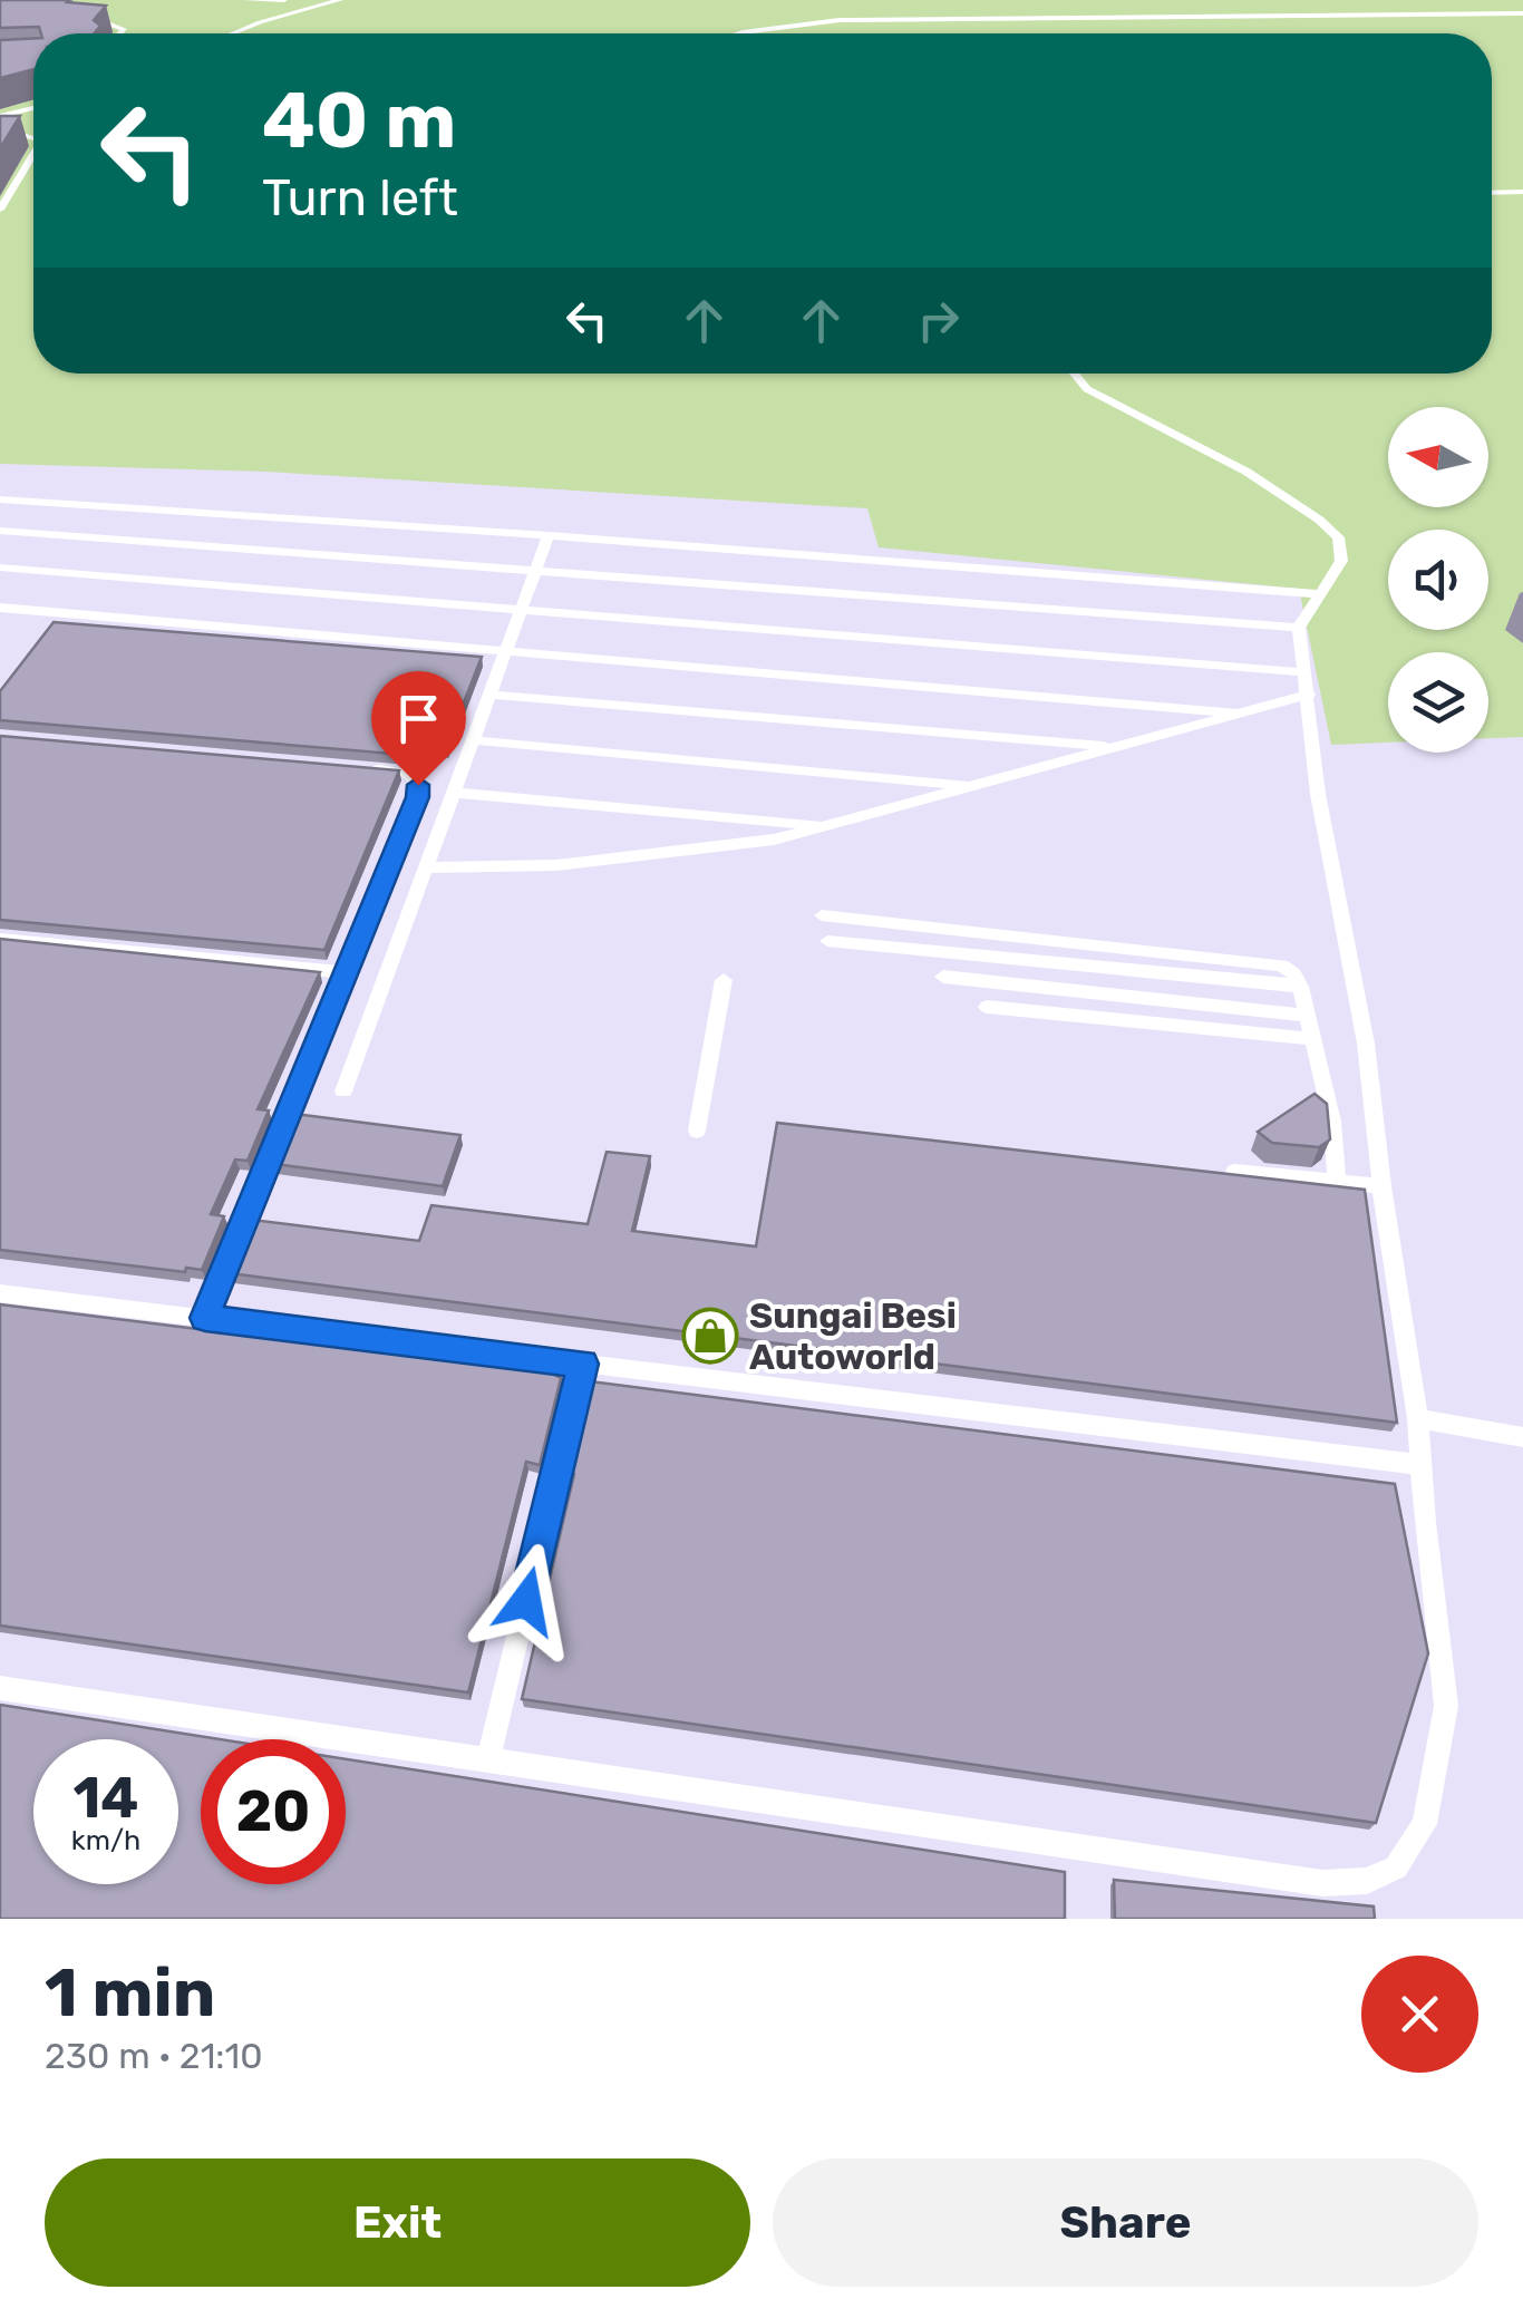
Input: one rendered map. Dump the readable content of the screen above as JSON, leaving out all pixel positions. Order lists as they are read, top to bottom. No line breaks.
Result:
{"places":{"shop":["Sungai Besi Autoworld"]},"north":"left","page":{"turn":["40 m","Turn left"],"speed":"14 km/h","limit":"20","heading":["1 min","230 m · 21:10"],"buttons":["Exit","Share"]}}
